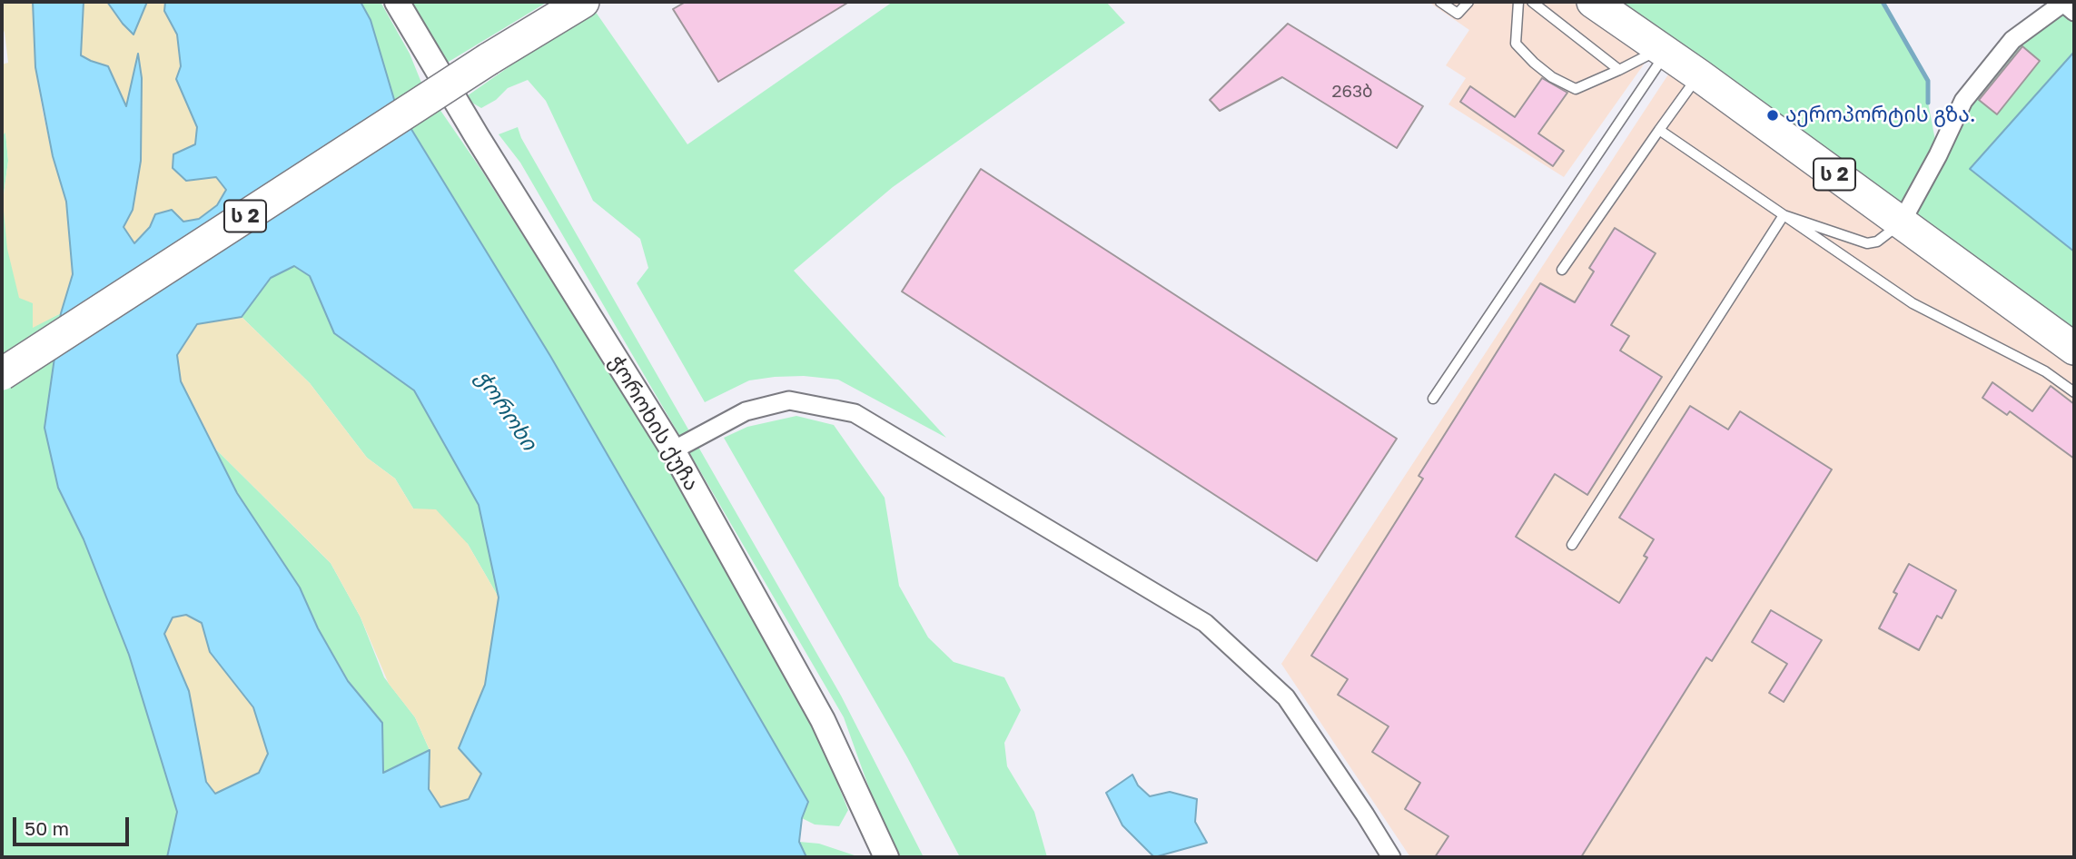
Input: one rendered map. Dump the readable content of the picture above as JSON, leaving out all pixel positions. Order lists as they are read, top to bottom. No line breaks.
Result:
{"streets":{"highway":["ს 2"],"street":["ჭოროხის ქუჩა"]},"water":["ჭოროხი"],"places":["აეროპორტის გზა."],"house_numbers":["263ბ"],"scale_bar":"50 m"}
